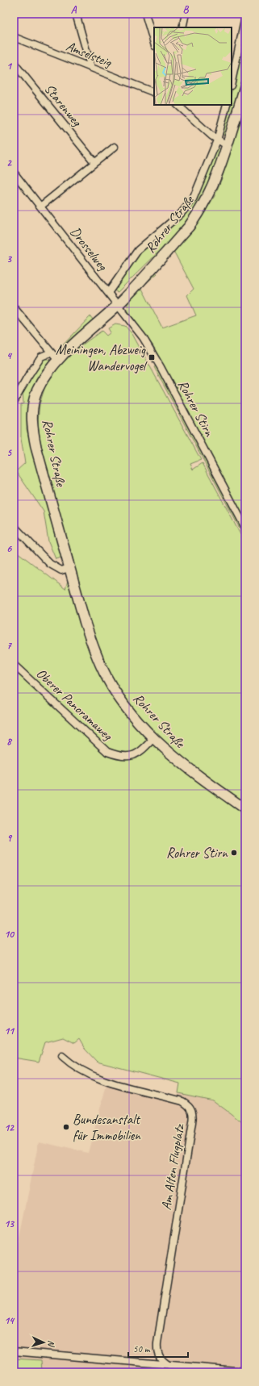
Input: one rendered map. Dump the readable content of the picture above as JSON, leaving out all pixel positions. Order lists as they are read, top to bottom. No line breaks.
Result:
{"streets":{"main road":["Rohrer Straße"],"street":["Amselsteig","Starenweg","Drosselweg","Rohrer Stirn","Oberer Panoramaweg","Am Alten Flugplatz"]},"crossings":[["Rohrer Straße","Drosselweg"],["Rohrer Straße","Rohrer Stirn"],["Rohrer Straße","Oberer Panoramaweg"],["Drosselweg","Rohrer Stirn"]],"places":{"transit":["Meiningen, Abzweig Wandervogel"],"other":["Rohrer Stirn","Bundesanstalt für Immobilien"]},"scale_bar":"50 m","north":"right","grid":{"columns":["A","B"],"rows":["1","2","3","4","5","6","7","8","9","10","11","12","13","14"]}}
